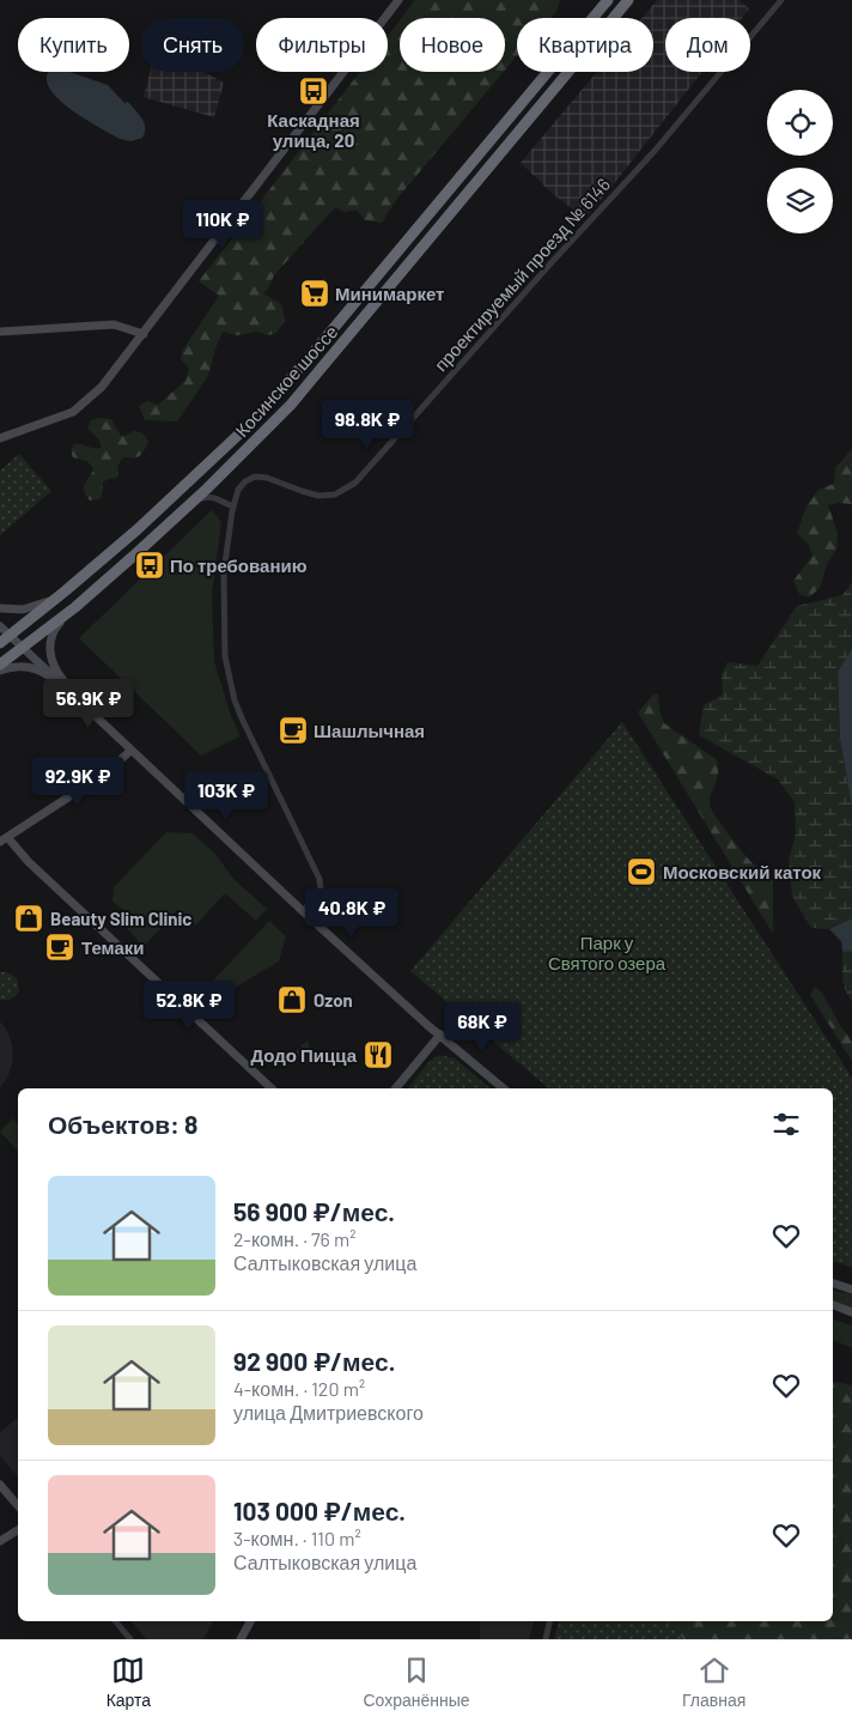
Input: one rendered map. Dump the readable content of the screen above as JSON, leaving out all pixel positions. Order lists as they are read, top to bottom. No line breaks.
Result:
{"streets":{"highway":["Косинское шоссе"],"street":["проектируемый проезд № 6146"]},"parks":["Парк у Святого озера"],"places":{"bus stop":["Каскадная улица, 20","По требованию"],"supermarket":["Минимаркет"],"cafe":["Шашлычная","Темаки"],"sports":["Московский каток"],"shop":["Beauty Slim Clinic","Ozon"],"restaurant":["Додо Пицца"]},"page":{"chip":["Купить","Снять","Фильтры","Новое","Квартира","Дом"],"price":["110K ₽","98.8K ₽","56.9K ₽","92.9K ₽","103K ₽","40.8K ₽","52.8K ₽","68K ₽"],"heading":"Объектов: 8","list":[{"name":"56 900 ₽/мес.","note":"2-комн. · 76 m² · Салтыковская улица"},{"name":"92 900 ₽/мес.","note":"4-комн. · 120 m² · улица Дмитриевского"},{"name":"103 000 ₽/мес.","note":"3-комн. · 110 m² · Салтыковская улица"}],"tabs":["Карта","Сохранённые","Главная"]}}
